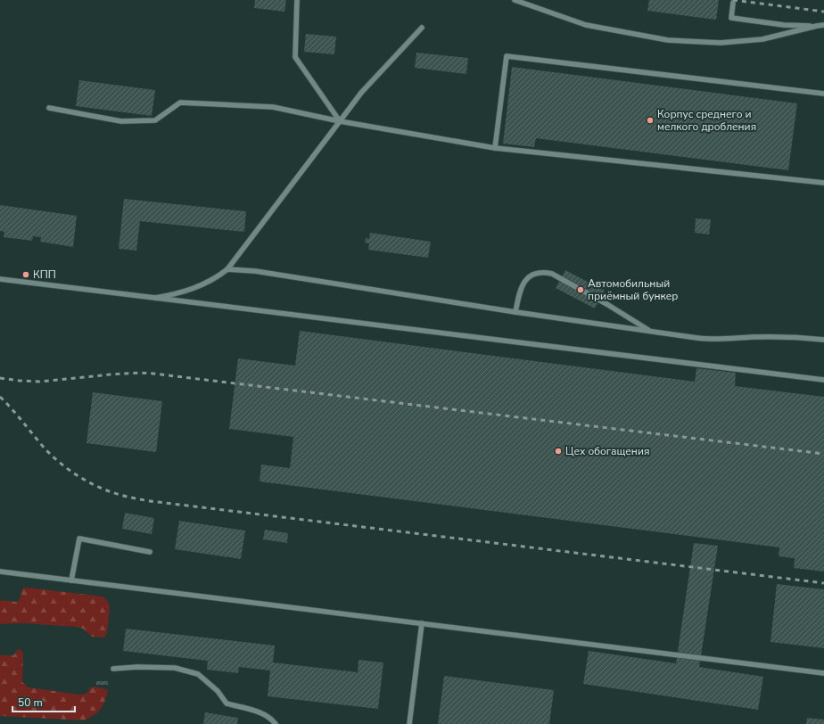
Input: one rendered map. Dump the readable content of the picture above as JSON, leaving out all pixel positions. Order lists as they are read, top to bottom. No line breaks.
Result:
{"places":["Корпус среднего и мелкого дробления","КПП","Автомобильный приёмный бункер","Цех обогащения"],"scale_bar":"50 m"}
